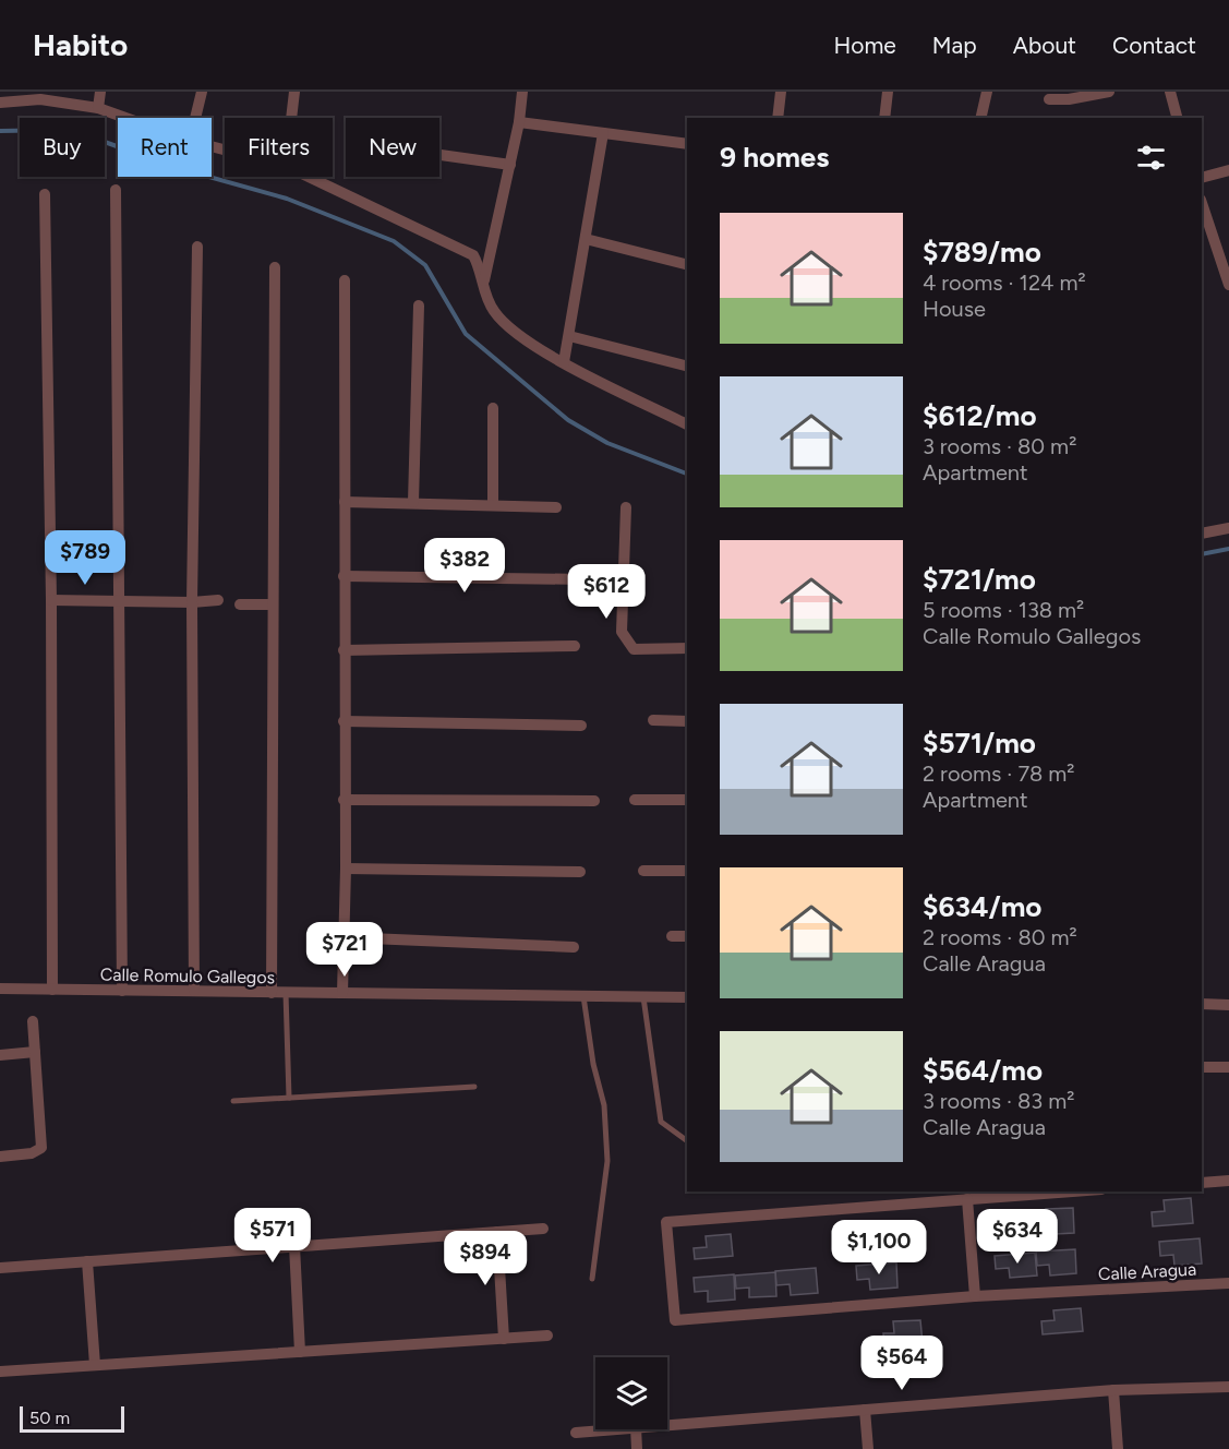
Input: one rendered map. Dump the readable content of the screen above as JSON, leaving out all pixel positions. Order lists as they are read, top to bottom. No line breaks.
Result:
{"streets":{"street":["Calle Romulo Gallegos","Calle Aragua"]},"scale_bar":"50 m","page":{"header":"Habito","nav":["Home","Map","About","Contact"],"chip":["Buy","Rent","Filters","New"],"heading":"9 homes","list":[{"name":"$789/mo","note":"4 rooms · 124 m² · House"},{"name":"$612/mo","note":"3 rooms · 80 m² · Apartment"},{"name":"$721/mo","note":"5 rooms · 138 m² · Calle Romulo Gallegos"},{"name":"$571/mo","note":"2 rooms · 78 m² · Apartment"},{"name":"$634/mo","note":"2 rooms · 80 m² · Calle Aragua"},{"name":"$564/mo","note":"3 rooms · 83 m² · Calle Aragua"}],"price":["$789","$382","$612","$721","$571","$634","$1,100","$894","$564"],"scale":"50 m"}}
